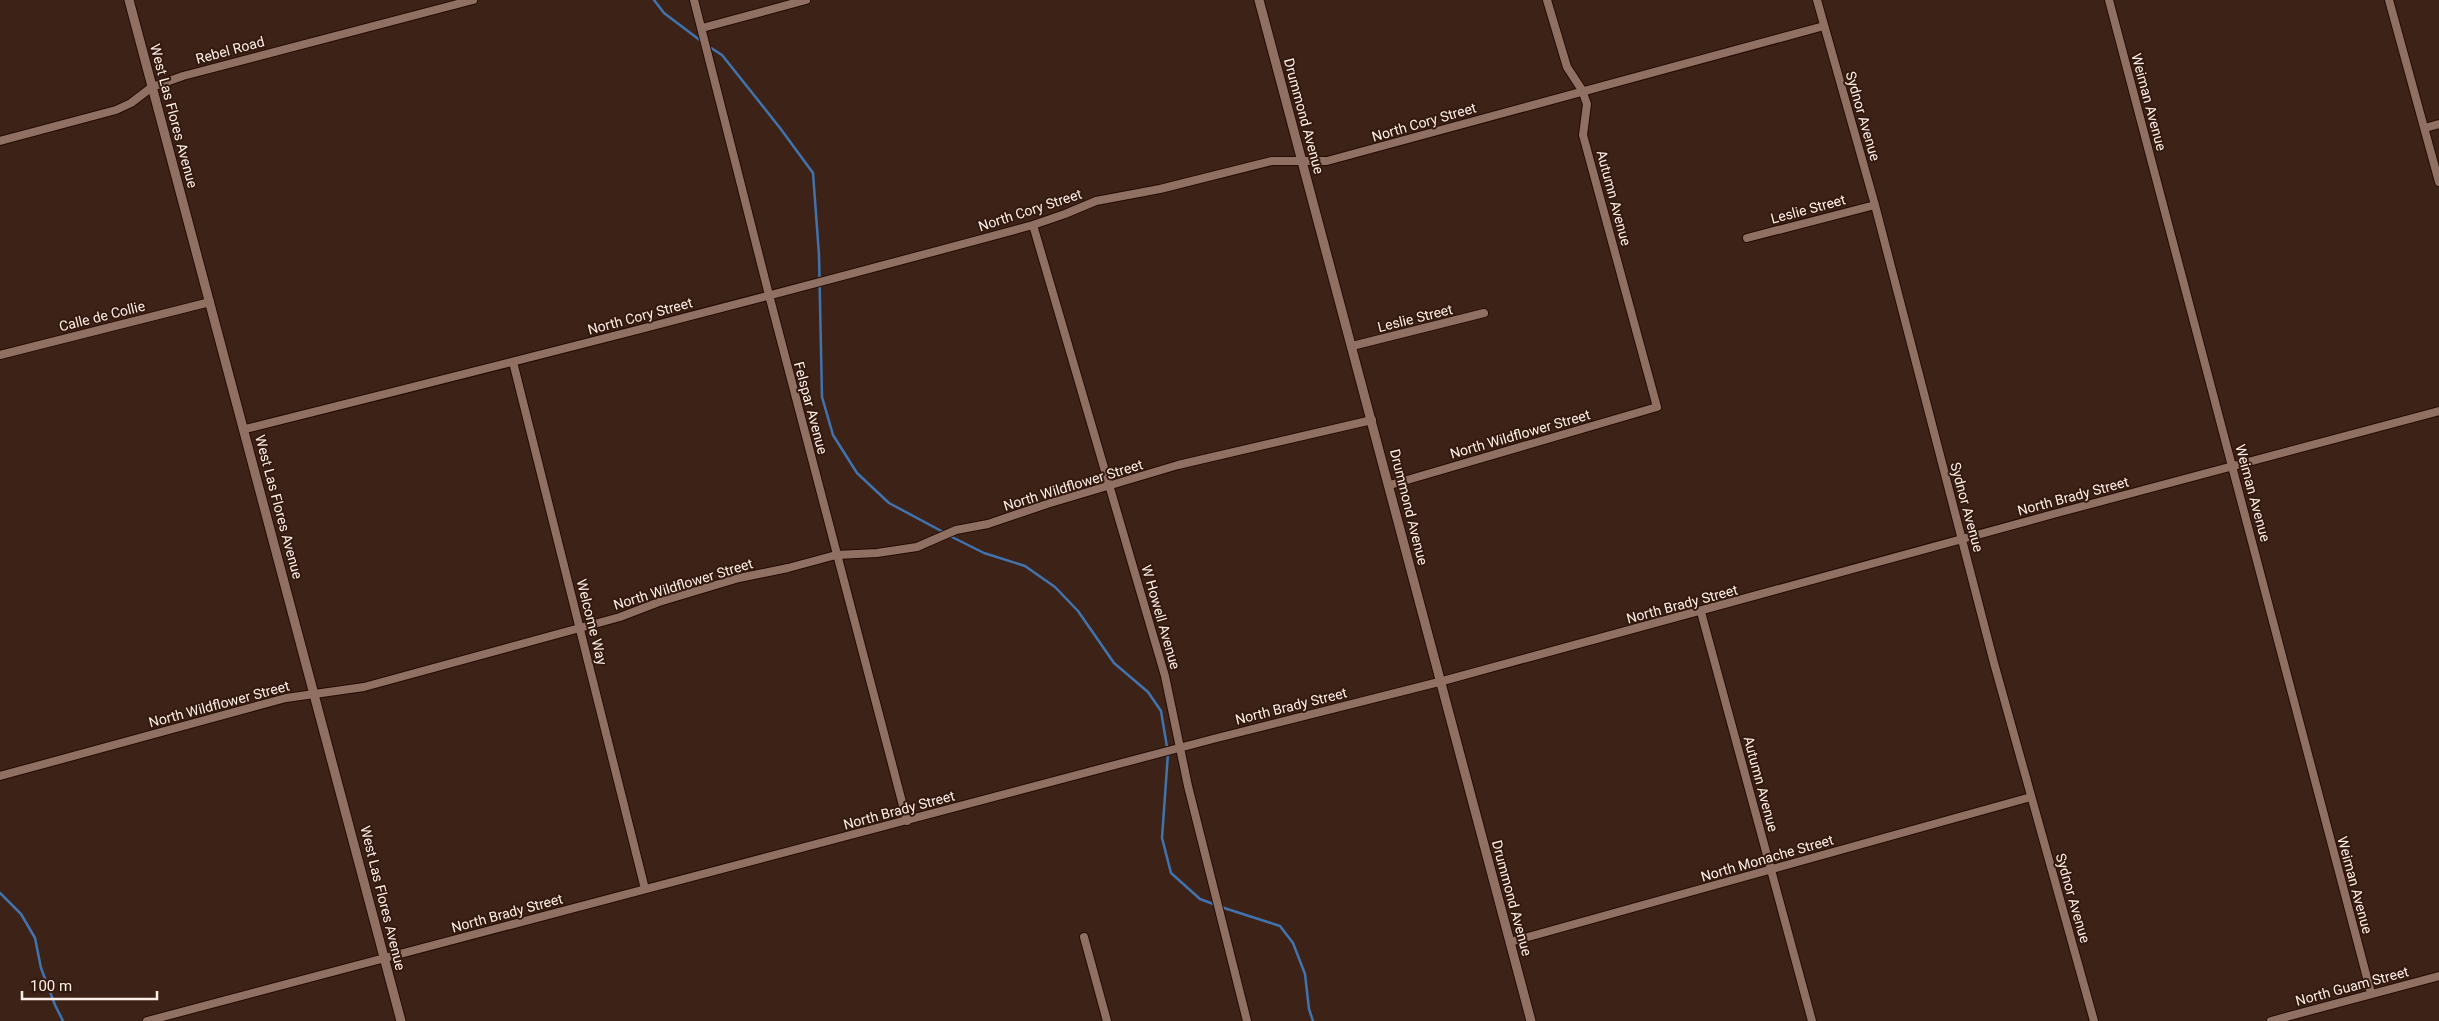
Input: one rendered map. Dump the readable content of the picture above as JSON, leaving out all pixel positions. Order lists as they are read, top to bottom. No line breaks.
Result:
{"streets":{"street":["Rebel Road","Weiman Avenue","West Las Flores Avenue","Drummond Avenue","Sydnor Avenue","North Cory Street","Autumn Avenue","Leslie Street","Calle de Collie","Felspar Avenue","North Wildflower Street","North Brady Street","W Howell Avenue","Welcome Way","North Monache Street","North Guam Street"]},"crossings":[["Rebel Road","West Las Flores Avenue"],["Weiman Avenue","North Brady Street"],["Weiman Avenue","North Guam Street"],["West Las Flores Avenue","North Cory Street"],["West Las Flores Avenue","Calle de Collie"],["West Las Flores Avenue","North Wildflower Street"],["West Las Flores Avenue","North Brady Street"],["Drummond Avenue","North Cory Street"],["Drummond Avenue","Leslie Street"],["Drummond Avenue","North Wildflower Street"],["Drummond Avenue","North Brady Street"],["Drummond Avenue","North Monache Street"],["Sydnor Avenue","North Cory Street"],["Sydnor Avenue","Leslie Street"],["Sydnor Avenue","North Brady Street"],["Sydnor Avenue","North Monache Street"],["North Cory Street","Autumn Avenue"],["North Cory Street","Felspar Avenue"],["North Cory Street","W Howell Avenue"],["North Cory Street","Welcome Way"],["Autumn Avenue","North Wildflower Street"],["Autumn Avenue","North Brady Street"],["Autumn Avenue","North Monache Street"],["Felspar Avenue","North Wildflower Street"],["Felspar Avenue","North Brady Street"],["North Wildflower Street","W Howell Avenue"],["North Wildflower Street","Welcome Way"],["North Brady Street","W Howell Avenue"],["North Brady Street","Welcome Way"]],"scale_bar":"100 m"}
